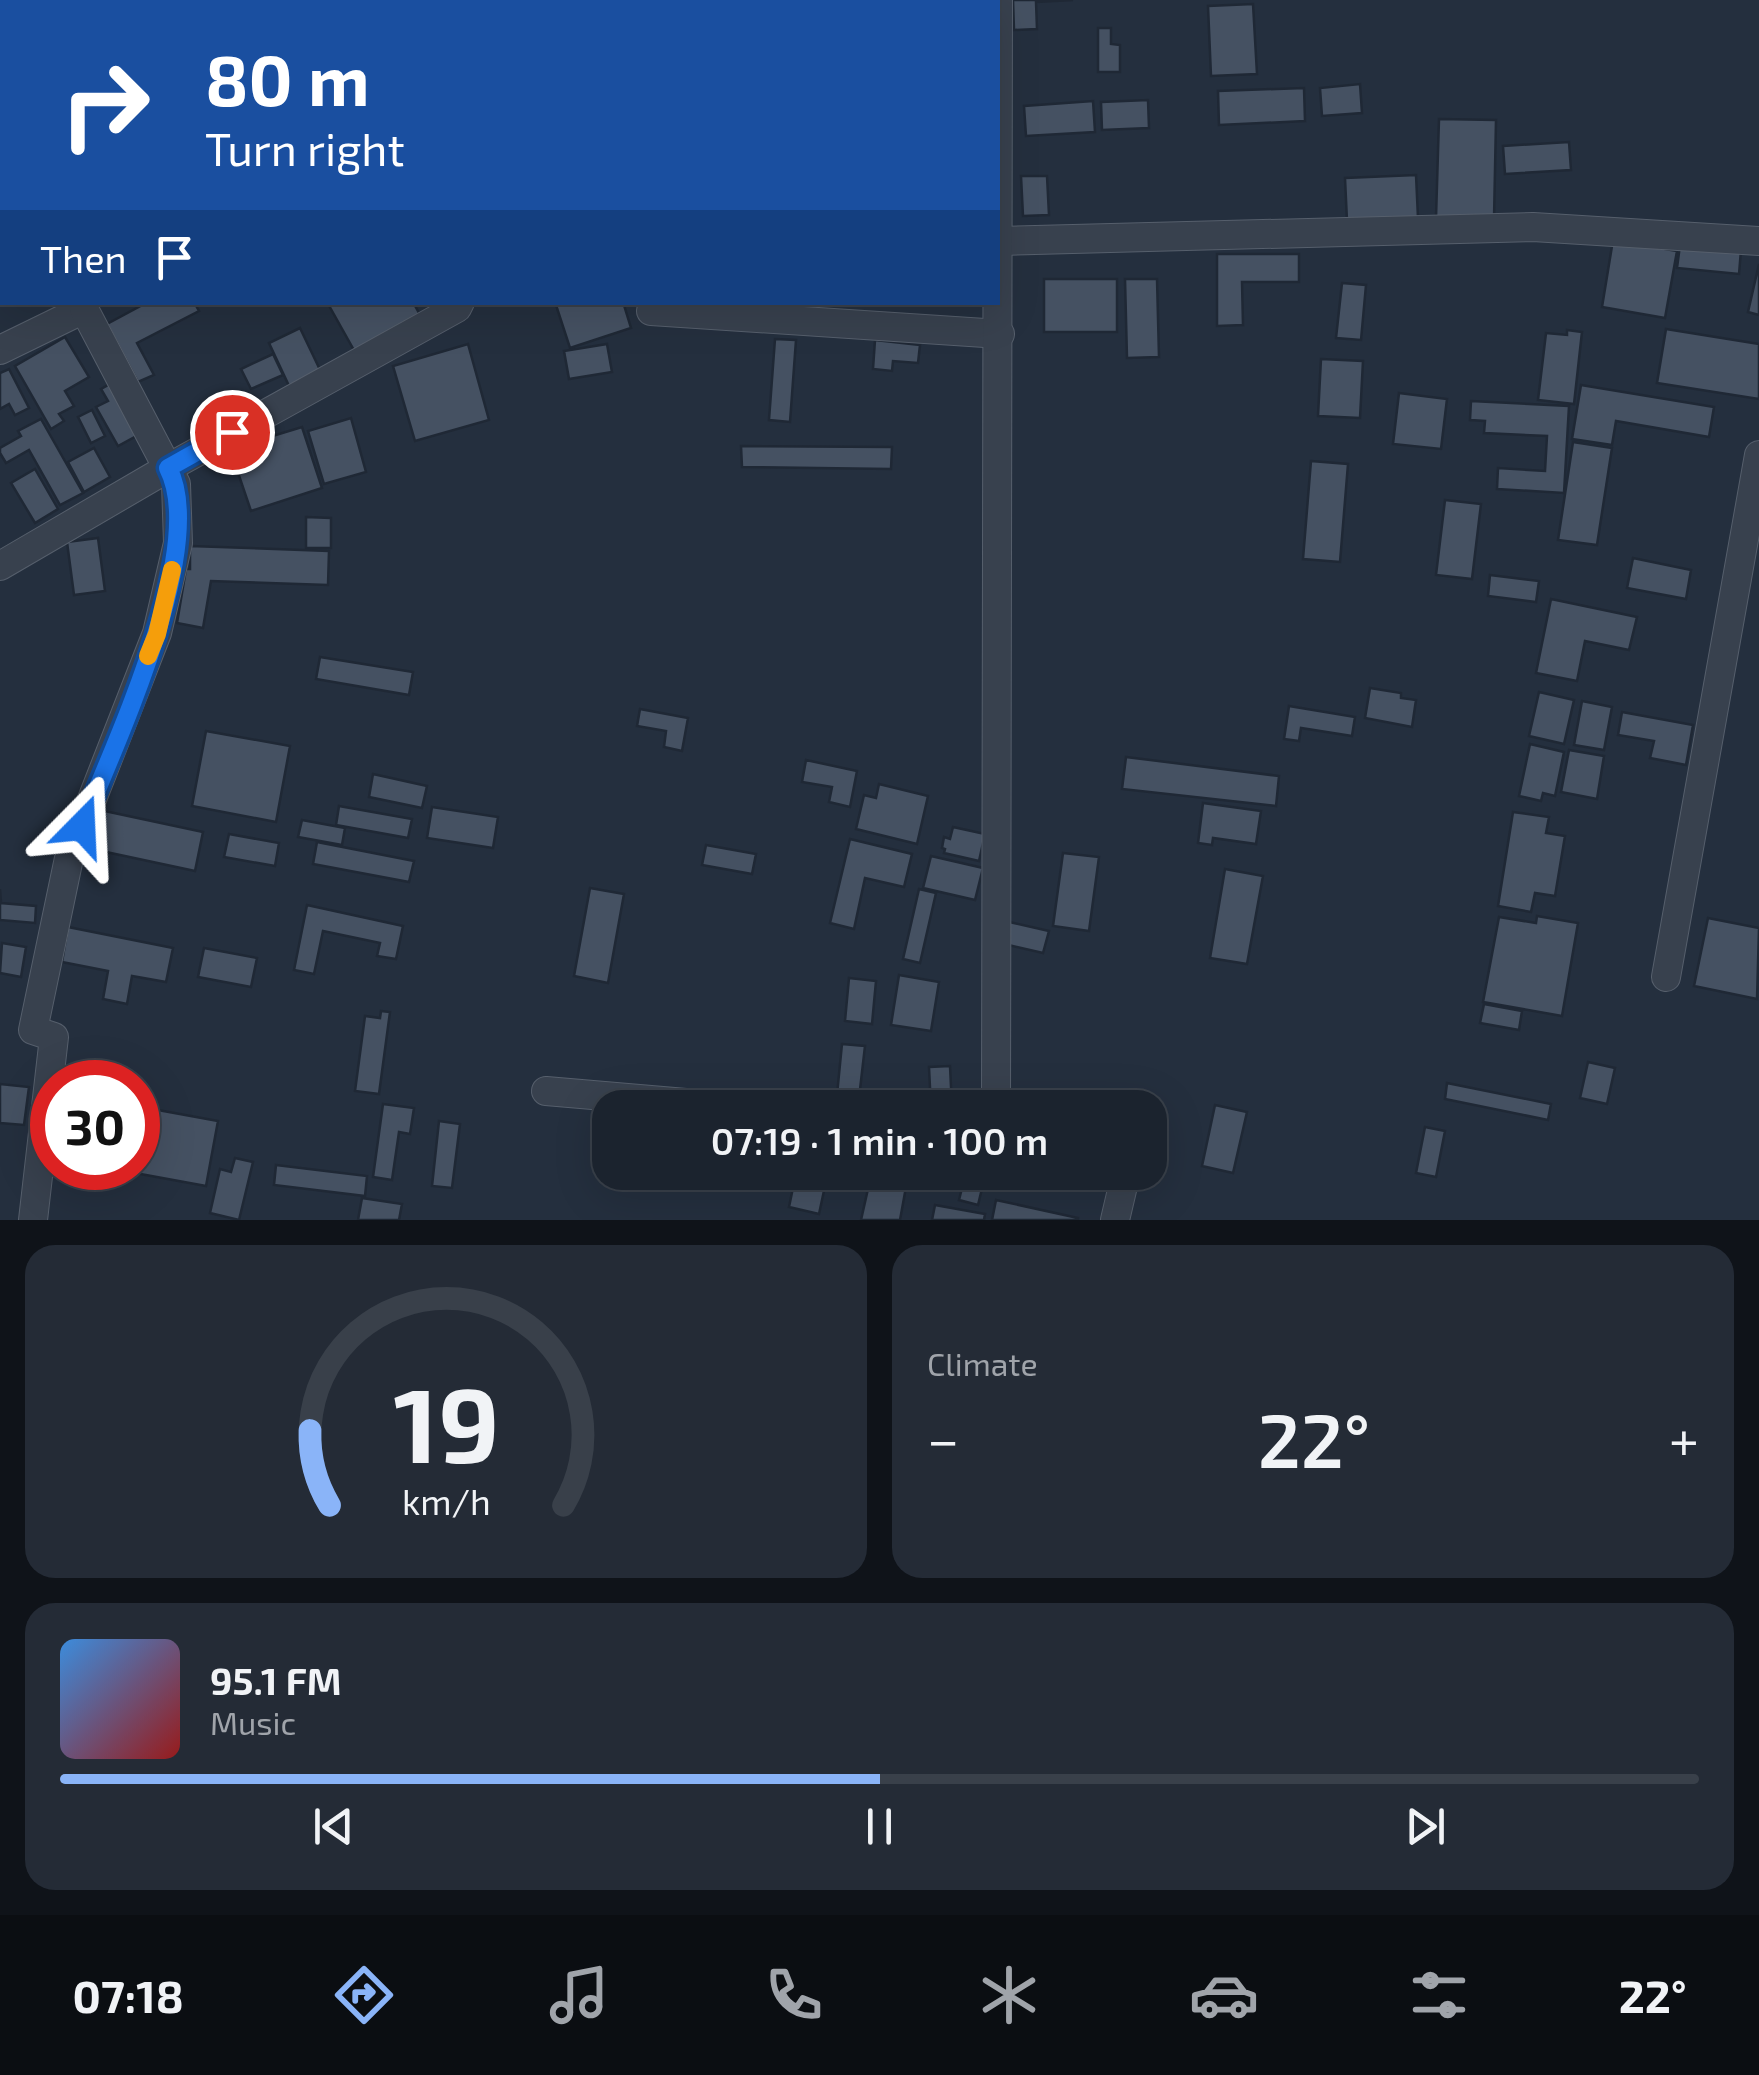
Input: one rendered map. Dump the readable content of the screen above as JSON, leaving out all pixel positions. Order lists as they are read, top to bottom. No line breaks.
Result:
{"page":{"turn":["80 m","Turn right"],"then":"Then","limit":"30","trip":"07:19 · 1 min · 100 m","tile":"Climate","heat":["−","22°","+"],"song":["95.1 FM","Music"],"tabs":["07:18","22°"],"gauge":["19","km/h"]}}
